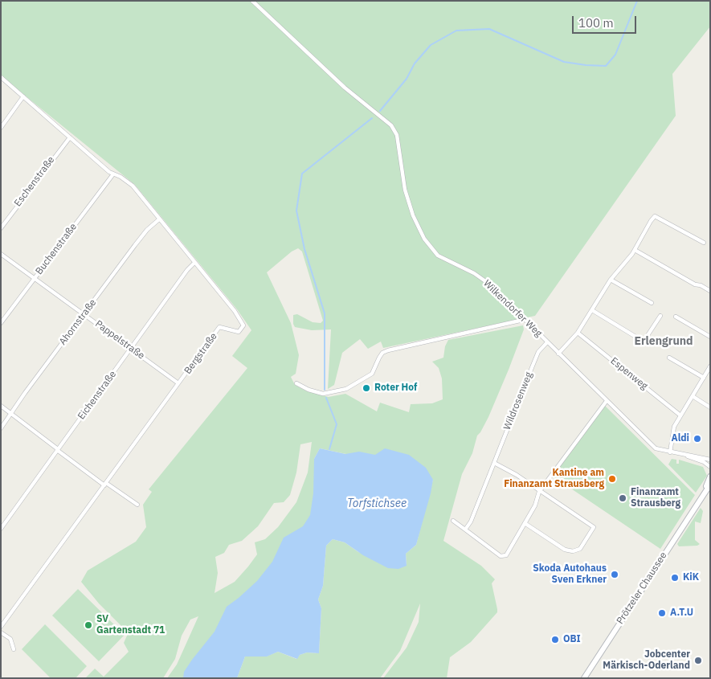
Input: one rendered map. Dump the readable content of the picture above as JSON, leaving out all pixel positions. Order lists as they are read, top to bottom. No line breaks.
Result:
{"streets":{"main road":["Prötzeler Chaussee"],"street":["Eschenstraße","Buchenstraße","Wilkendorfer Weg","Ahornstraße","Pappelstraße","Bergstraße","Espenweg","Eichenstraße","Wildrosenweg"]},"crossings":[["Eschenstraße","Bergstraße"],["Buchenstraße","Pappelstraße"],["Buchenstraße","Bergstraße"],["Wilkendorfer Weg","Wildrosenweg"],["Ahornstraße","Pappelstraße"],["Ahornstraße","Bergstraße"],["Pappelstraße","Bergstraße"],["Pappelstraße","Eichenstraße"],["Bergstraße","Eichenstraße"]],"districts":["Erlengrund"],"water":["Torfstichsee"],"places":["Roter Hof","Aldi","Kantine am Finanzamt Strausberg","Finanzamt Strausberg","Skoda Autohaus Sven Erkner","KiK","A.T.U","SV Gartenstadt 71","OBI","Jobcenter Märkisch-Oderland"],"scale_bar":"100 m"}
